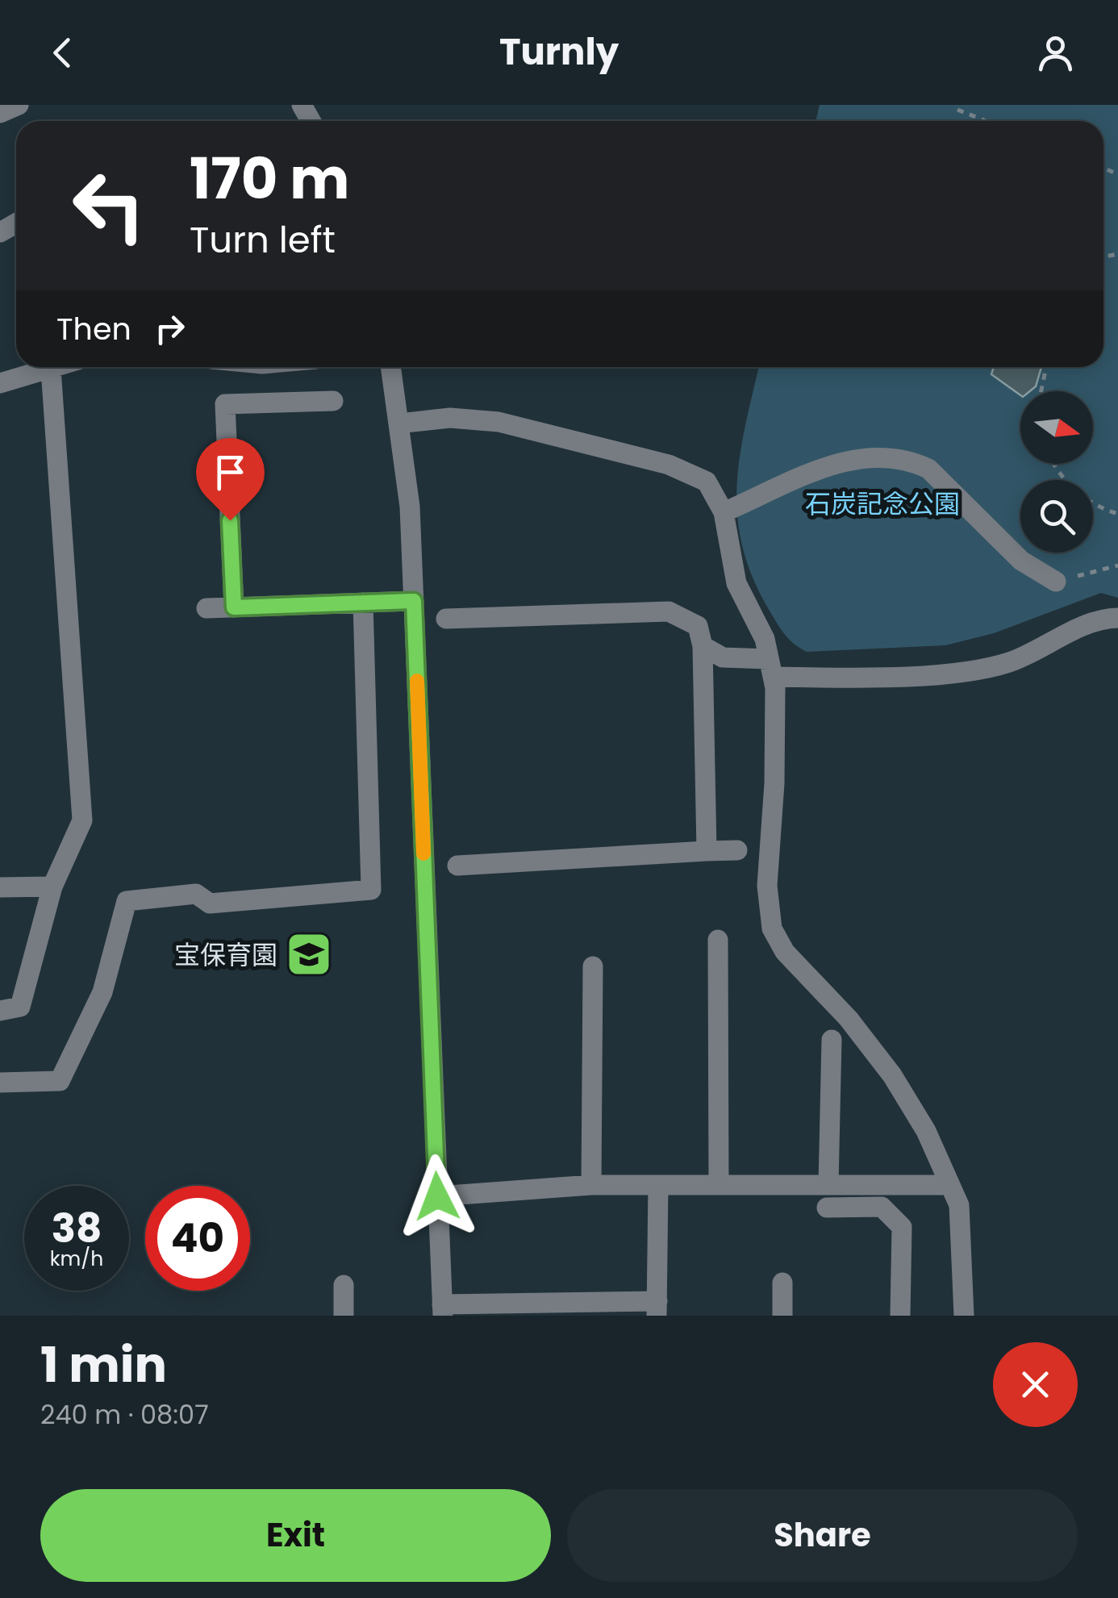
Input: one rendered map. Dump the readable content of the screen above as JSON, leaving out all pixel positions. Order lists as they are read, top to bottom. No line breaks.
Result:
{"parks":["石炭記念公園"],"places":{"school or university":["宝保育園"]},"north":"right","page":{"header":"Turnly","turn":["170 m","Turn left"],"then":"Then","speed":"38 km/h","limit":"40","heading":["1 min","240 m · 08:07"],"buttons":["Exit","Share"]}}
